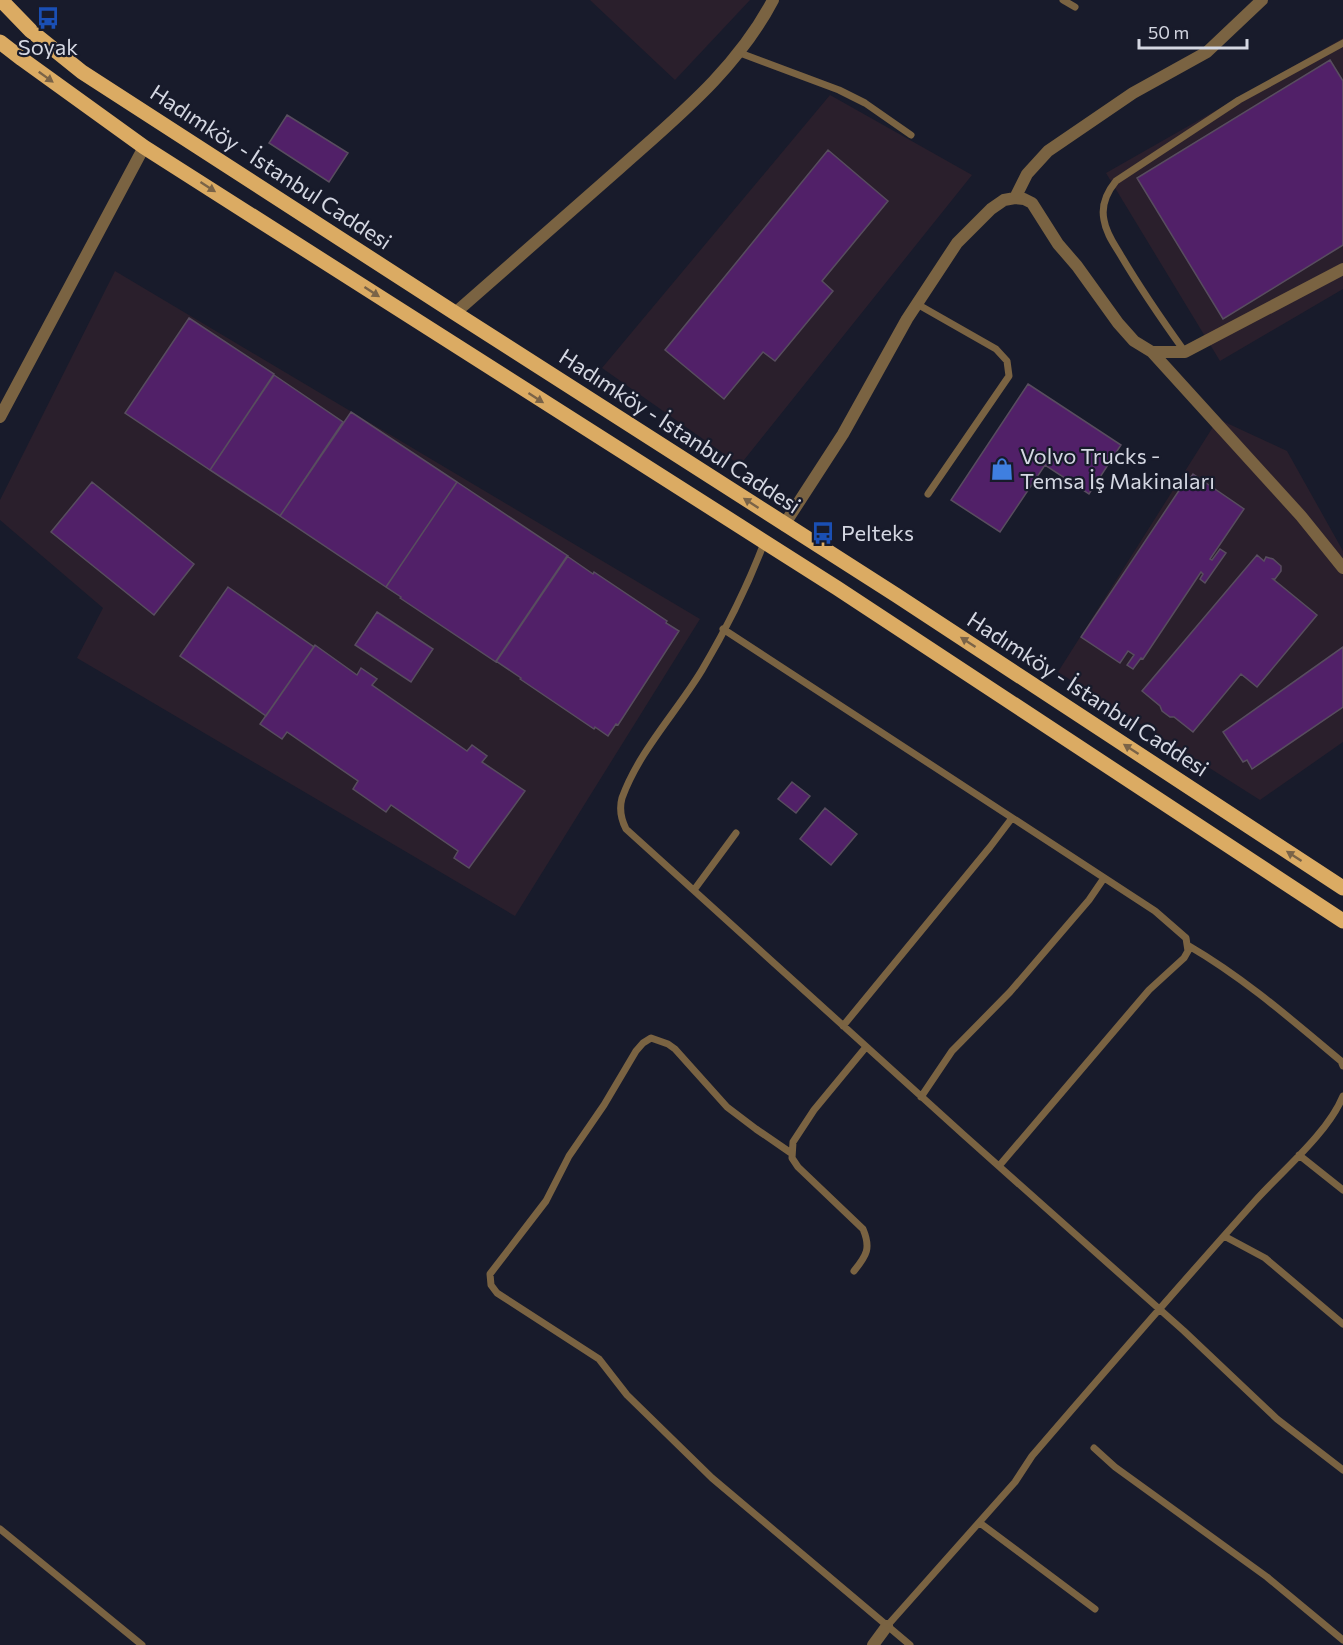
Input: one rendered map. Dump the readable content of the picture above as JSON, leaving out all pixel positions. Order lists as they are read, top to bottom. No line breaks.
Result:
{"streets":{"main road":["Hadımköy - İstanbul Caddesi"]},"places":{"bus stop":["Soyak","Pelteks"],"shop":["Volvo Trucks - Temsa İş Makinaları"]},"scale_bar":"50 m"}
